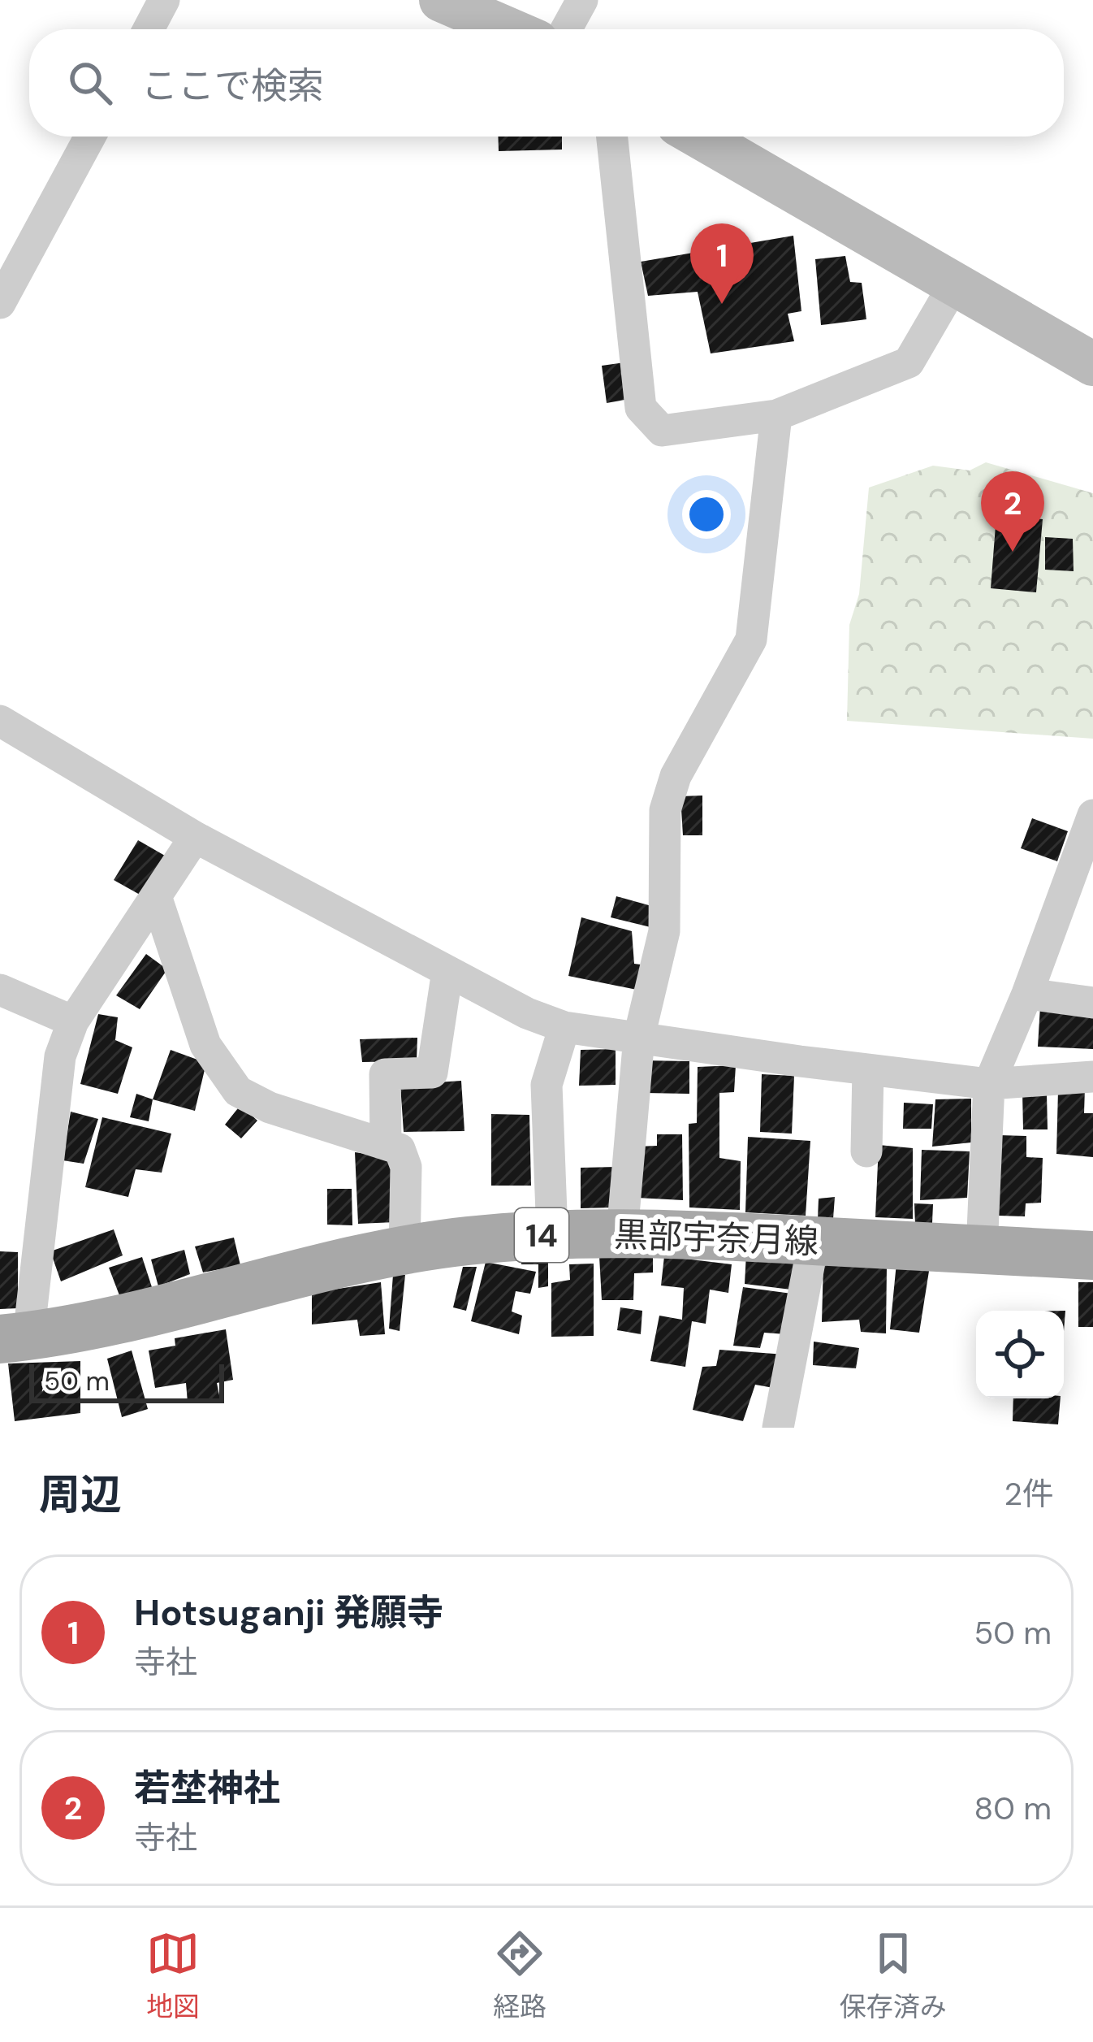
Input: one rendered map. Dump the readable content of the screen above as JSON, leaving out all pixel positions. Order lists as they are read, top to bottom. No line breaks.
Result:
{"streets":{"main road":["14","黒部宇奈月線"]},"scale_bar":"50 m","page":{"search":"ここで検索","pins":["1","2"],"scale":"50 m","heading":["周辺","2件"],"list":[{"mark":"1","name":"Hotsuganji 発願寺","note":"寺社","value":"50 m"},{"mark":"2","name":"若埜神社","note":"寺社","value":"80 m"}],"nav":["地図","経路","保存済み"]}}
